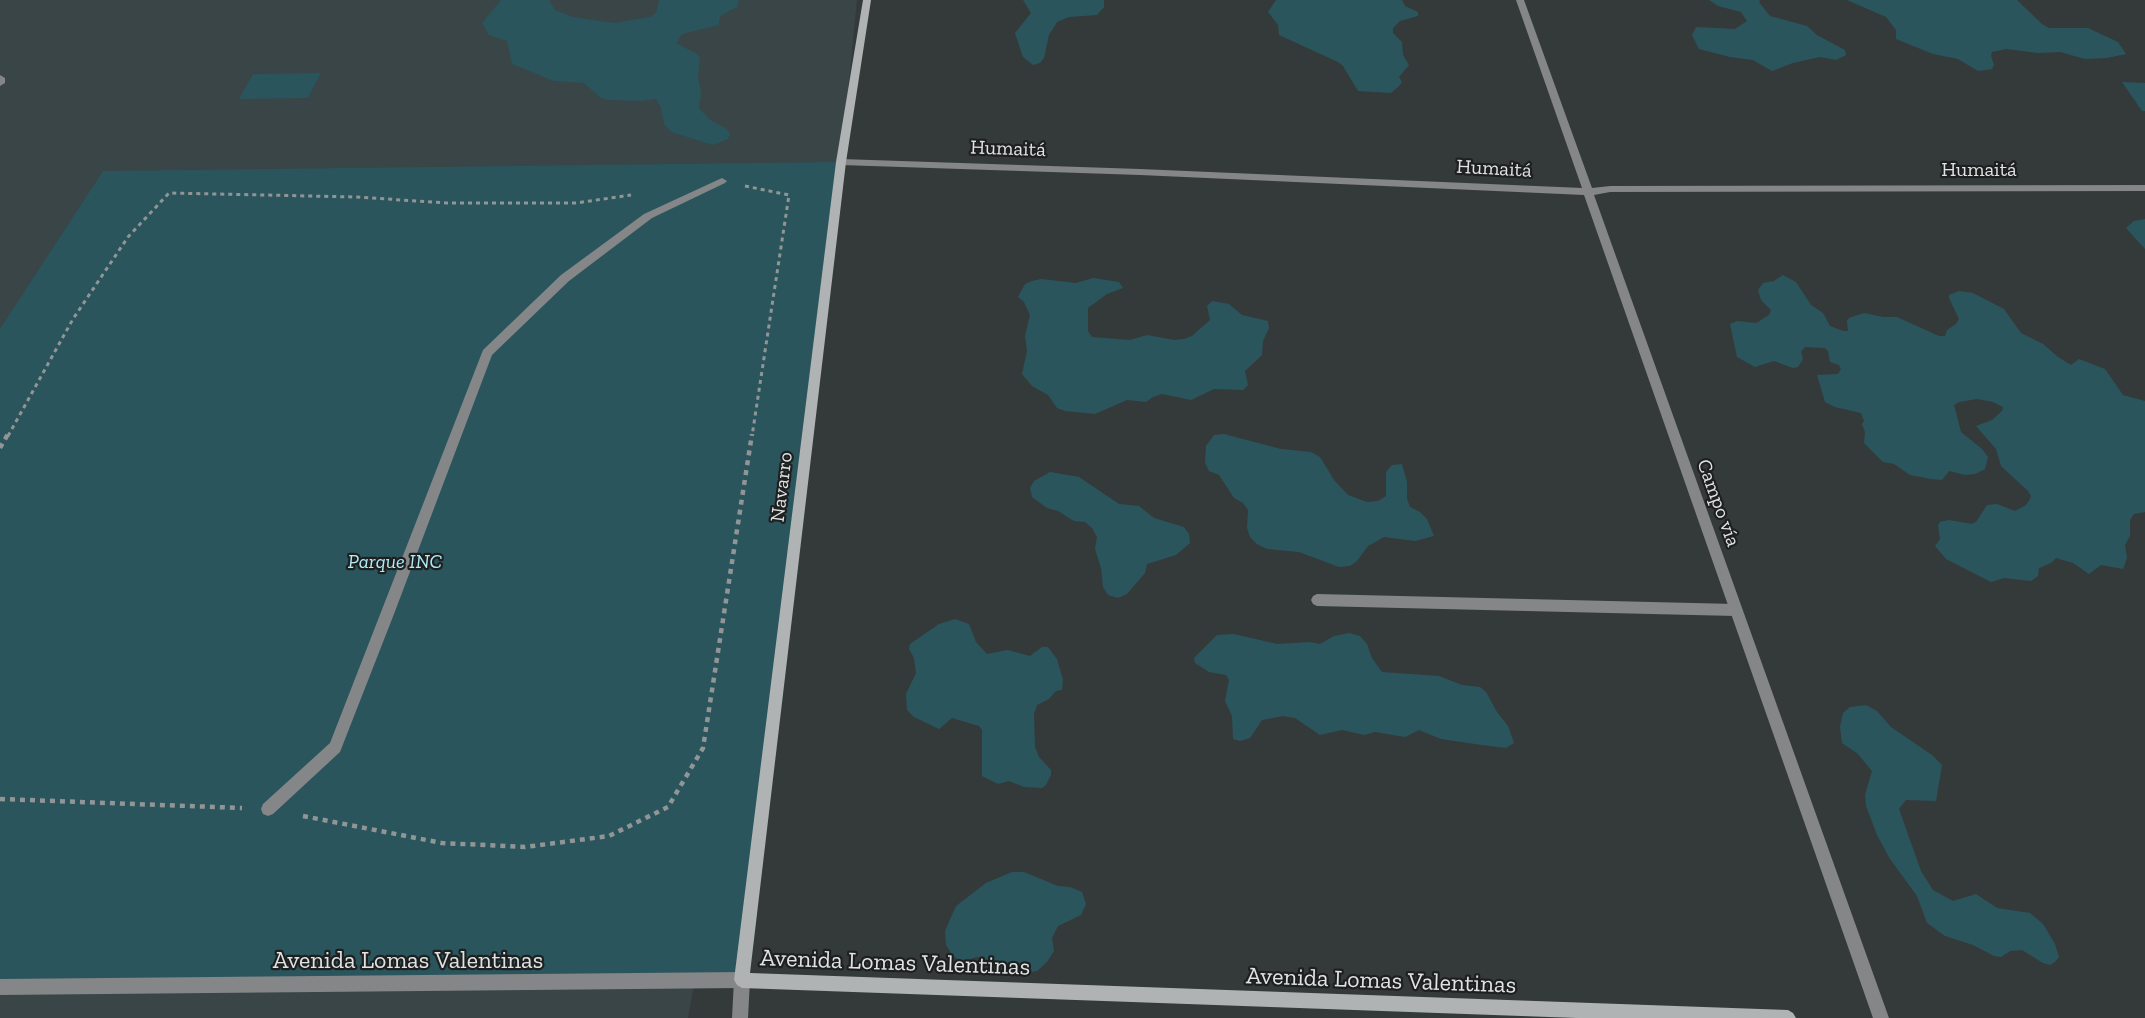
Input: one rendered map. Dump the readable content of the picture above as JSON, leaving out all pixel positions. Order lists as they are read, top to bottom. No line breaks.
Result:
{"streets":{"street":["Humaitá","Navarro","Campo vía","Avenida Lomas Valentinas"]},"crossings":[["Humaitá","Navarro"],["Humaitá","Campo vía"],["Navarro","Avenida Lomas Valentinas"]],"parks":["Parque INC"]}
